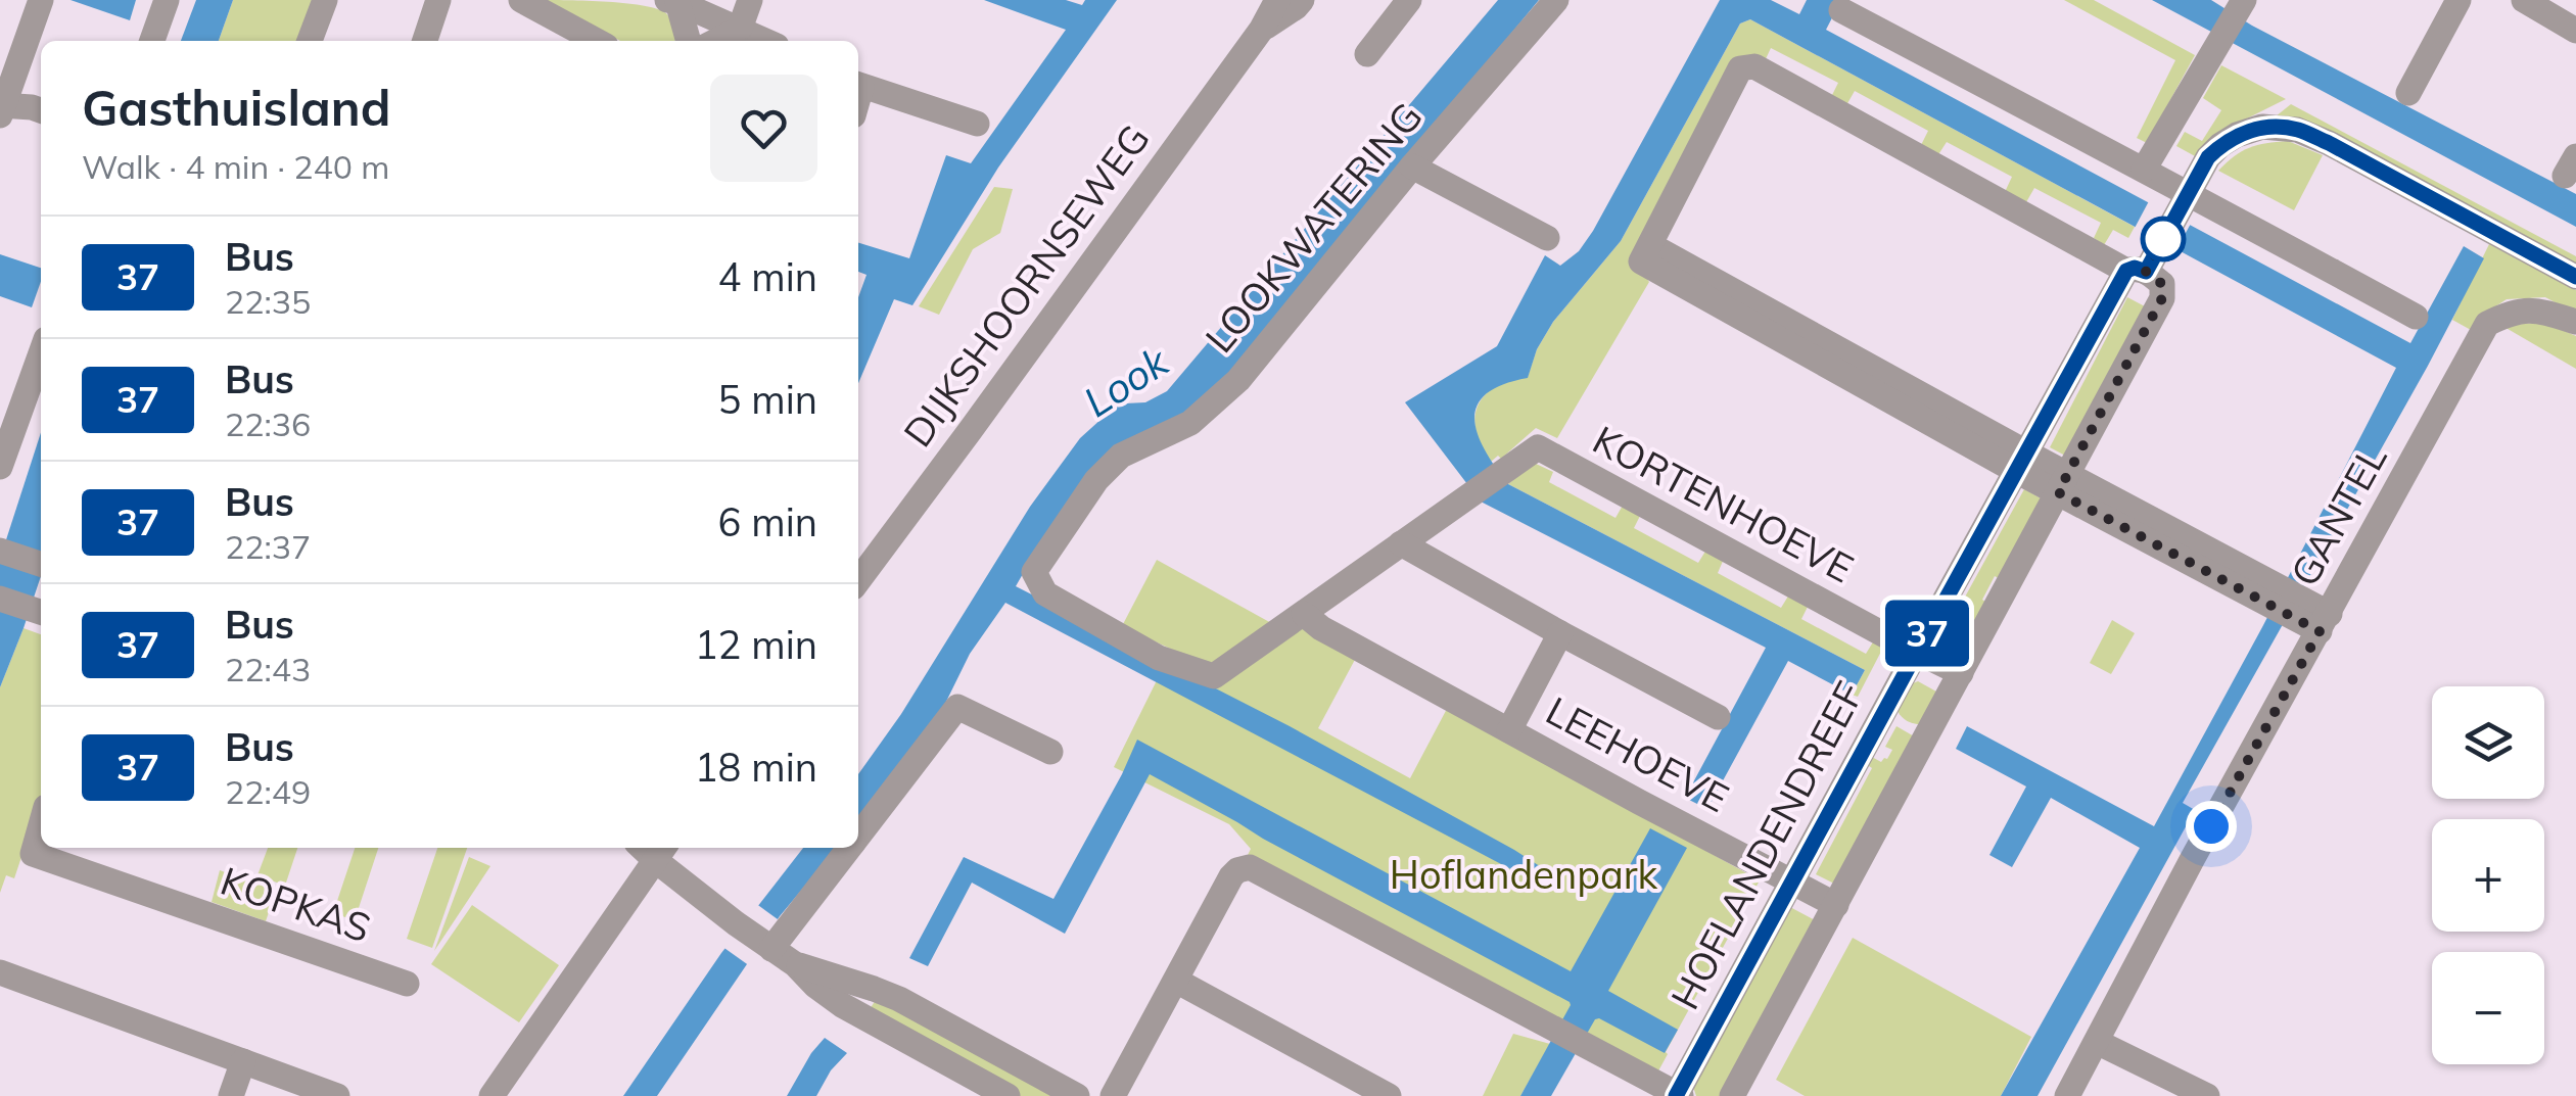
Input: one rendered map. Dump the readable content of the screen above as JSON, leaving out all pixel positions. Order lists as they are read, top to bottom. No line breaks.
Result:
{"streets":{"street":["LOOKWATERING","DIJKSHOORNSEWEG","KORTENHOEVE","GANTEL","LEEHOEVE","HOFLANDENDREEF","KOPKAS"]},"crossings":[["LOOKWATERING","LEEHOEVE"],["KORTENHOEVE","LEEHOEVE"],["KORTENHOEVE","HOFLANDENDREEF"],["LEEHOEVE","HOFLANDENDREEF"]],"water":["Look"],"parks":["Hoflandenpark"],"lines":["bus line 37"],"page":{"on_map":"37","heading":["Gasthuisland","Walk · 4 min · 240 m"],"list":[{"mark":"37","name":"Bus","note":"22:35","value":"4 min"},{"mark":"37","name":"Bus","note":"22:36","value":"5 min"},{"mark":"37","name":"Bus","note":"22:37","value":"6 min"},{"mark":"37","name":"Bus","note":"22:43","value":"12 min"},{"mark":"37","name":"Bus","note":"22:49","value":"18 min"}],"map_buttons":["+","−"]}}
